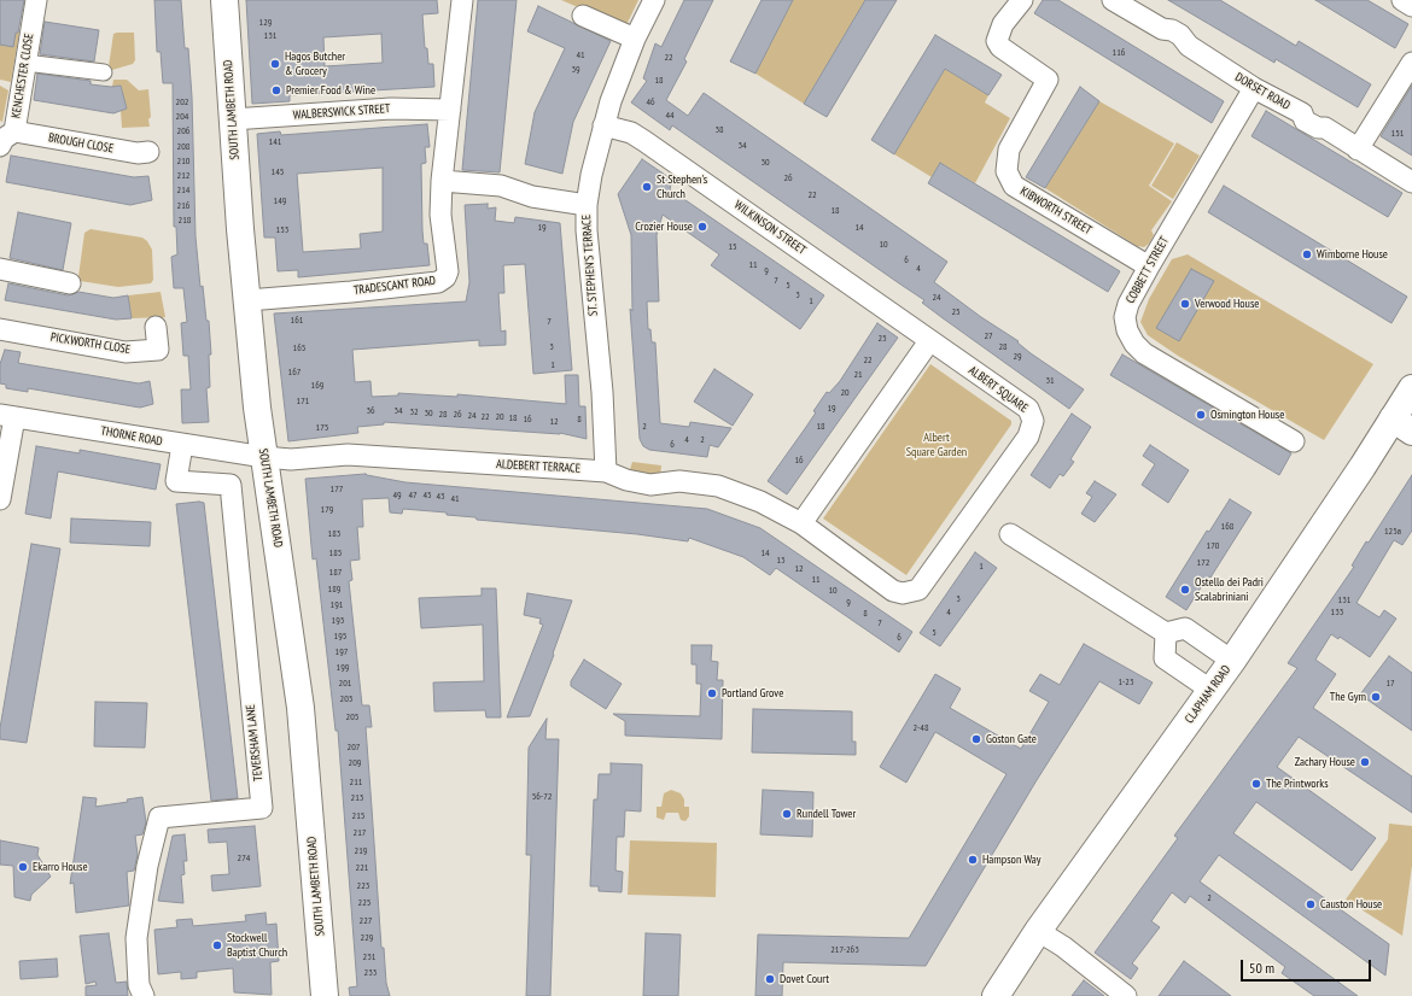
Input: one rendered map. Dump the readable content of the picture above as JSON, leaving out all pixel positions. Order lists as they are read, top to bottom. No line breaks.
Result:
{"streets":{"highway":["SOUTH LAMBETH ROAD","CLAPHAM ROAD"],"street":["KENCHESTER CLOSE","DORSET ROAD","WALBERSWICK STREET","BROUGH CLOSE","KIBWORTH STREET","WILKINSON STREET","ST. STEPHEN'S TERRACE","COBBETT STREET","TRADESCANT ROAD","PICKWORTH CLOSE","ALBERT SQUARE","THORNE ROAD","ALDEBERT TERRACE","TEVERSHAM LANE"]},"crossings":[["KENCHESTER CLOSE","BROUGH CLOSE"],["DORSET ROAD","COBBETT STREET"],["SOUTH LAMBETH ROAD","WALBERSWICK STREET"],["SOUTH LAMBETH ROAD","TRADESCANT ROAD"],["SOUTH LAMBETH ROAD","THORNE ROAD"],["SOUTH LAMBETH ROAD","ALDEBERT TERRACE"],["WALBERSWICK STREET","TRADESCANT ROAD"],["KIBWORTH STREET","COBBETT STREET"],["WILKINSON STREET","ST. STEPHEN'S TERRACE"],["WILKINSON STREET","ALBERT SQUARE"],["ST. STEPHEN'S TERRACE","ALDEBERT TERRACE"],["ALBERT SQUARE","ALDEBERT TERRACE"],["THORNE ROAD","ALDEBERT TERRACE"],["THORNE ROAD","TEVERSHAM LANE"]],"parks":["Albert Square Garden"],"places":["Hagos Butcher & Grocery","Premier Food & Wine","St Stephen's Church","Crozier House","Wimborne House","Verwood House","Osmington House","Ostello dei Padri Scalabriniani","Portland Grove","The Gym","Goston Gate","Zachary House","The Printworks","Rundell Tower","Hampson Way","Ekarro House","Causton House","Stockwell Baptist Church","Dovet Court"],"house_numbers":["129","131","116","41","22","39","18","202","46","44","204","38","206","151","141","34","208","210","30","145","212","26","214","22","149","216","18","218","19","14","153","10","15","6","11","4","9","7","5","3","24","1","25","161","7","27","23","3","28","165","29","22","1","167","21","31","169","20","171","19","36","34","32","30","28","26","24","22","20","18","16","8","12","2","18","175","4","2","6","16","177","49","47","45","43","41","179","168","125a","183","170","185","14","13","172","1","12","187","11","189","10","3","131","9","191","4","133","8","193","7","5","195","6","197","199","1-23","201","17","203","205","2-48","207","209","211","56-72","213","215","217","219","274","221","223","2","225","227","229","217-263","231","233"],"scale_bar":"50 m"}
